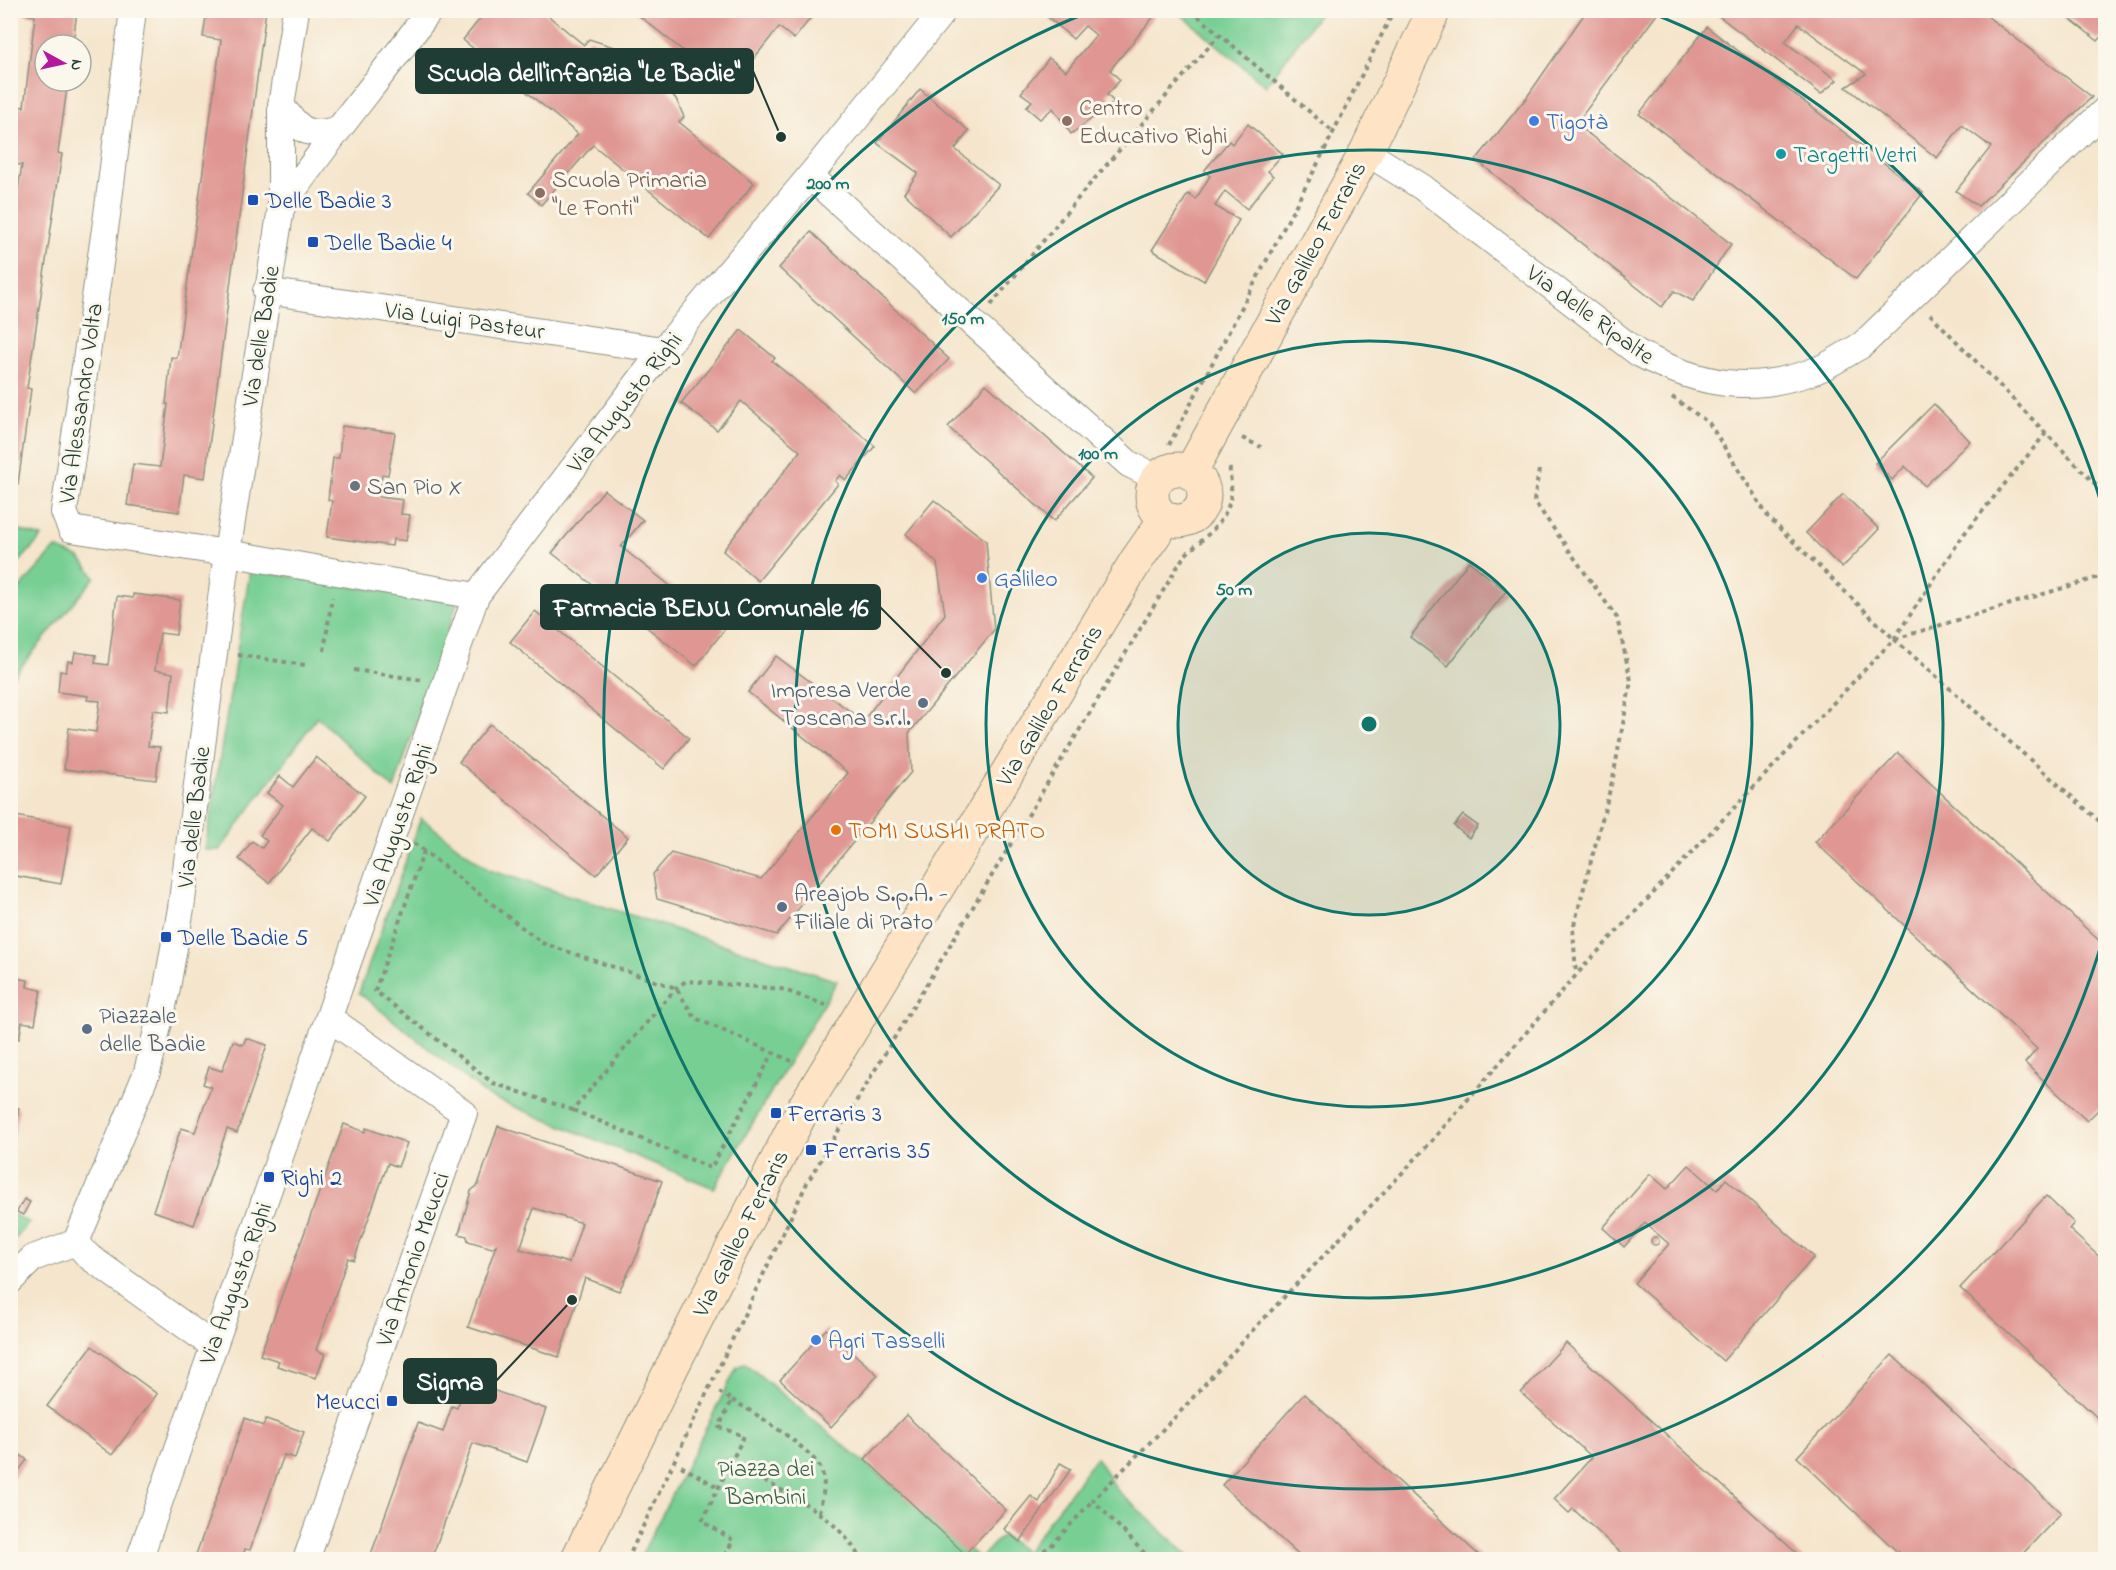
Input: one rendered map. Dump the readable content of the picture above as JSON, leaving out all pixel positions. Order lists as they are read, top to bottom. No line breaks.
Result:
{"streets":{"street":["Via Galileo Ferraris","Via delle Ripalte","Via Luigi Pasteur","Via delle Badie","Via Augusto Righi","Via Alessandro Volta","Via Antonio Meucci"]},"crossings":[["Via Galileo Ferraris","Via delle Ripalte"],["Via Luigi Pasteur","Via delle Badie"],["Via Luigi Pasteur","Via Augusto Righi"],["Via delle Badie","Via Alessandro Volta"],["Via Augusto Righi","Via Alessandro Volta"],["Via Augusto Righi","Via Antonio Meucci"]],"parks":["Piazza dei Bambini"],"places":{"other":["Centro Educativo Righi","Tigotà","Scuola dell'infanzia \"Le Badie\"","Targetti Vetri","Scuola Primaria \"Le Fonti\"","San Pio X","Galileo","Farmacia BENU Comunale 16","Impresa Verde Toscana s.r.l.","TOMI SUSHI PRATO","Areajob S.p.A. - Filiale di Prato","Piazzale delle Badie","Sigma","Agri Tasselli"],"transit":["Delle Badie 3","Delle Badie 4","Delle Badie 5","Ferraris 3","Ferraris 35","Righi 2","Meucci"]},"north":"right","rings":["200 m","150 m","100 m","50 m"]}
